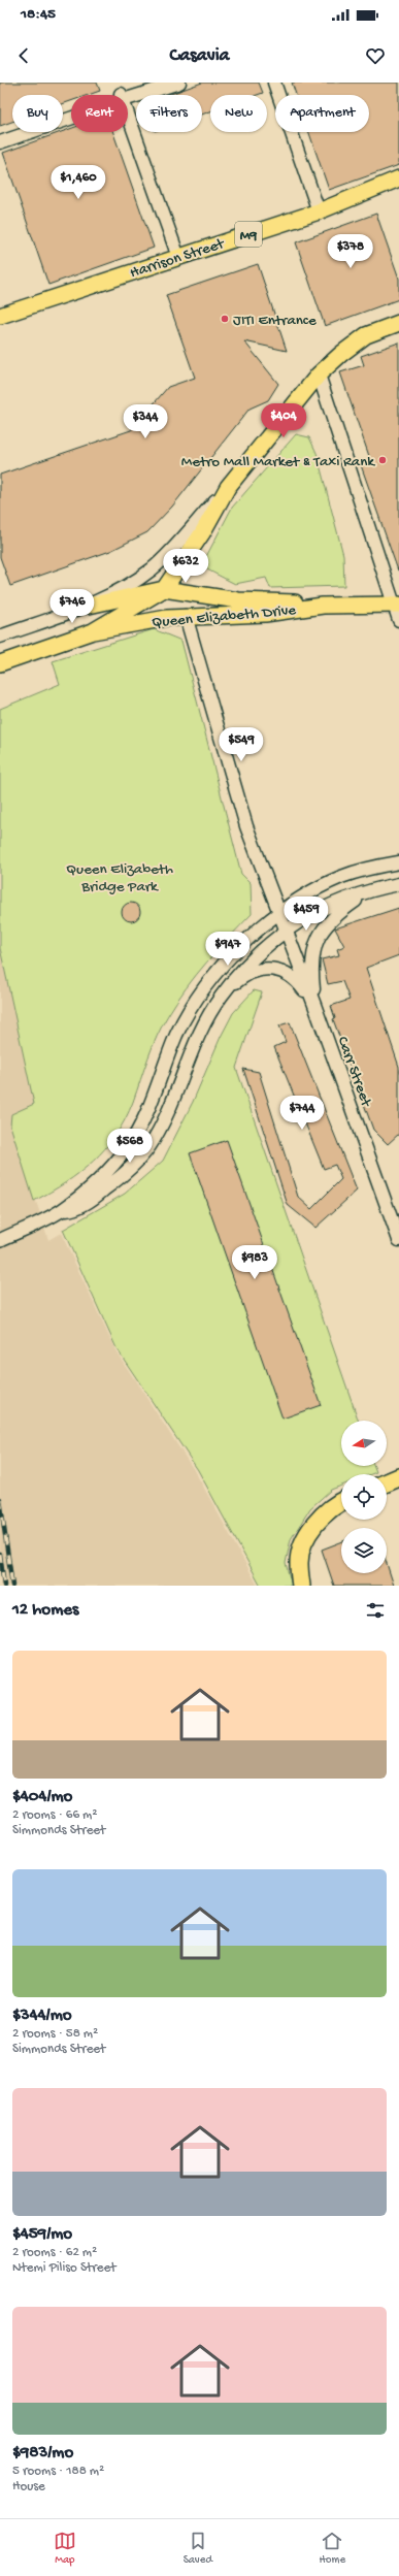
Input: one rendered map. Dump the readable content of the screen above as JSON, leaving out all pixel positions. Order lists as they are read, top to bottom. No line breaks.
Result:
{"streets":{"main road":["M9","Harrison Street","Queen Elizabeth Drive"],"street":["Carr Street"]},"crossings":[["Queen Elizabeth Drive","Carr Street"]],"parks":["Queen Elizabeth Bridge Park"],"places":["JITI Entrance","Metro Mall Market & Taxi Rank"],"north":"left","page":{"status":"18:45","header":"Casavia","chip":["Buy","Rent","Filters","New","Apartment"],"price":["$1,460","$378","$404","$344","$632","$746","$549","$459","$947","$744","$568","$983"],"heading":"12 homes","list":[{"name":"$404/mo","note":"2 rooms · 66 m² · Simmonds Street"},{"name":"$344/mo","note":"2 rooms · 58 m² · Simmonds Street"},{"name":"$459/mo","note":"2 rooms · 62 m² · Ntemi Piliso Street"},{"name":"$983/mo","note":"5 rooms · 188 m² · House"}],"tabs":["Map","Saved","Home"]}}
